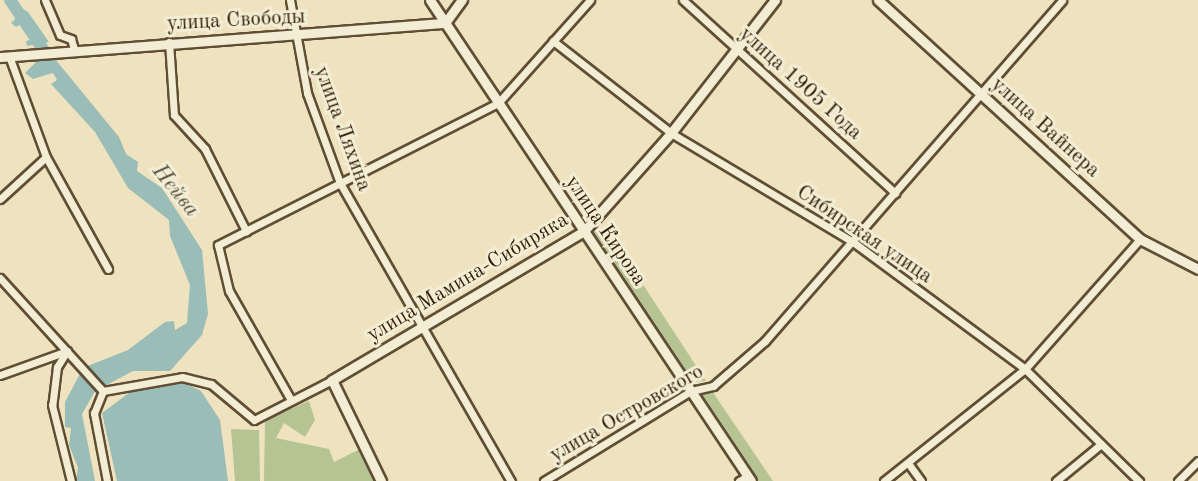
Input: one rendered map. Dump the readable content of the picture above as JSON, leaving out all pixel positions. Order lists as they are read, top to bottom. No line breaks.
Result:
{"streets":{"street":["улица Свободы","улица 1905 Года","улица Вайнера","улица Ляхина","улица Кирова","Сибирская улица","улица Мамина-Сибиряка","улица Островского"]},"crossings":[["улица Свободы","улица Ляхина"],["улица Свободы","улица Кирова"],["улица 1905 Года","улица Мамина-Сибиряка"],["улица 1905 Года","улица Островского"],["улица Вайнера","улица Островского"],["улица Ляхина","улица Мамина-Сибиряка"],["улица Кирова","улица Мамина-Сибиряка"],["улица Кирова","улица Островского"],["Сибирская улица","улица Мамина-Сибиряка"],["Сибирская улица","улица Островского"]],"water":["Нейва"]}
